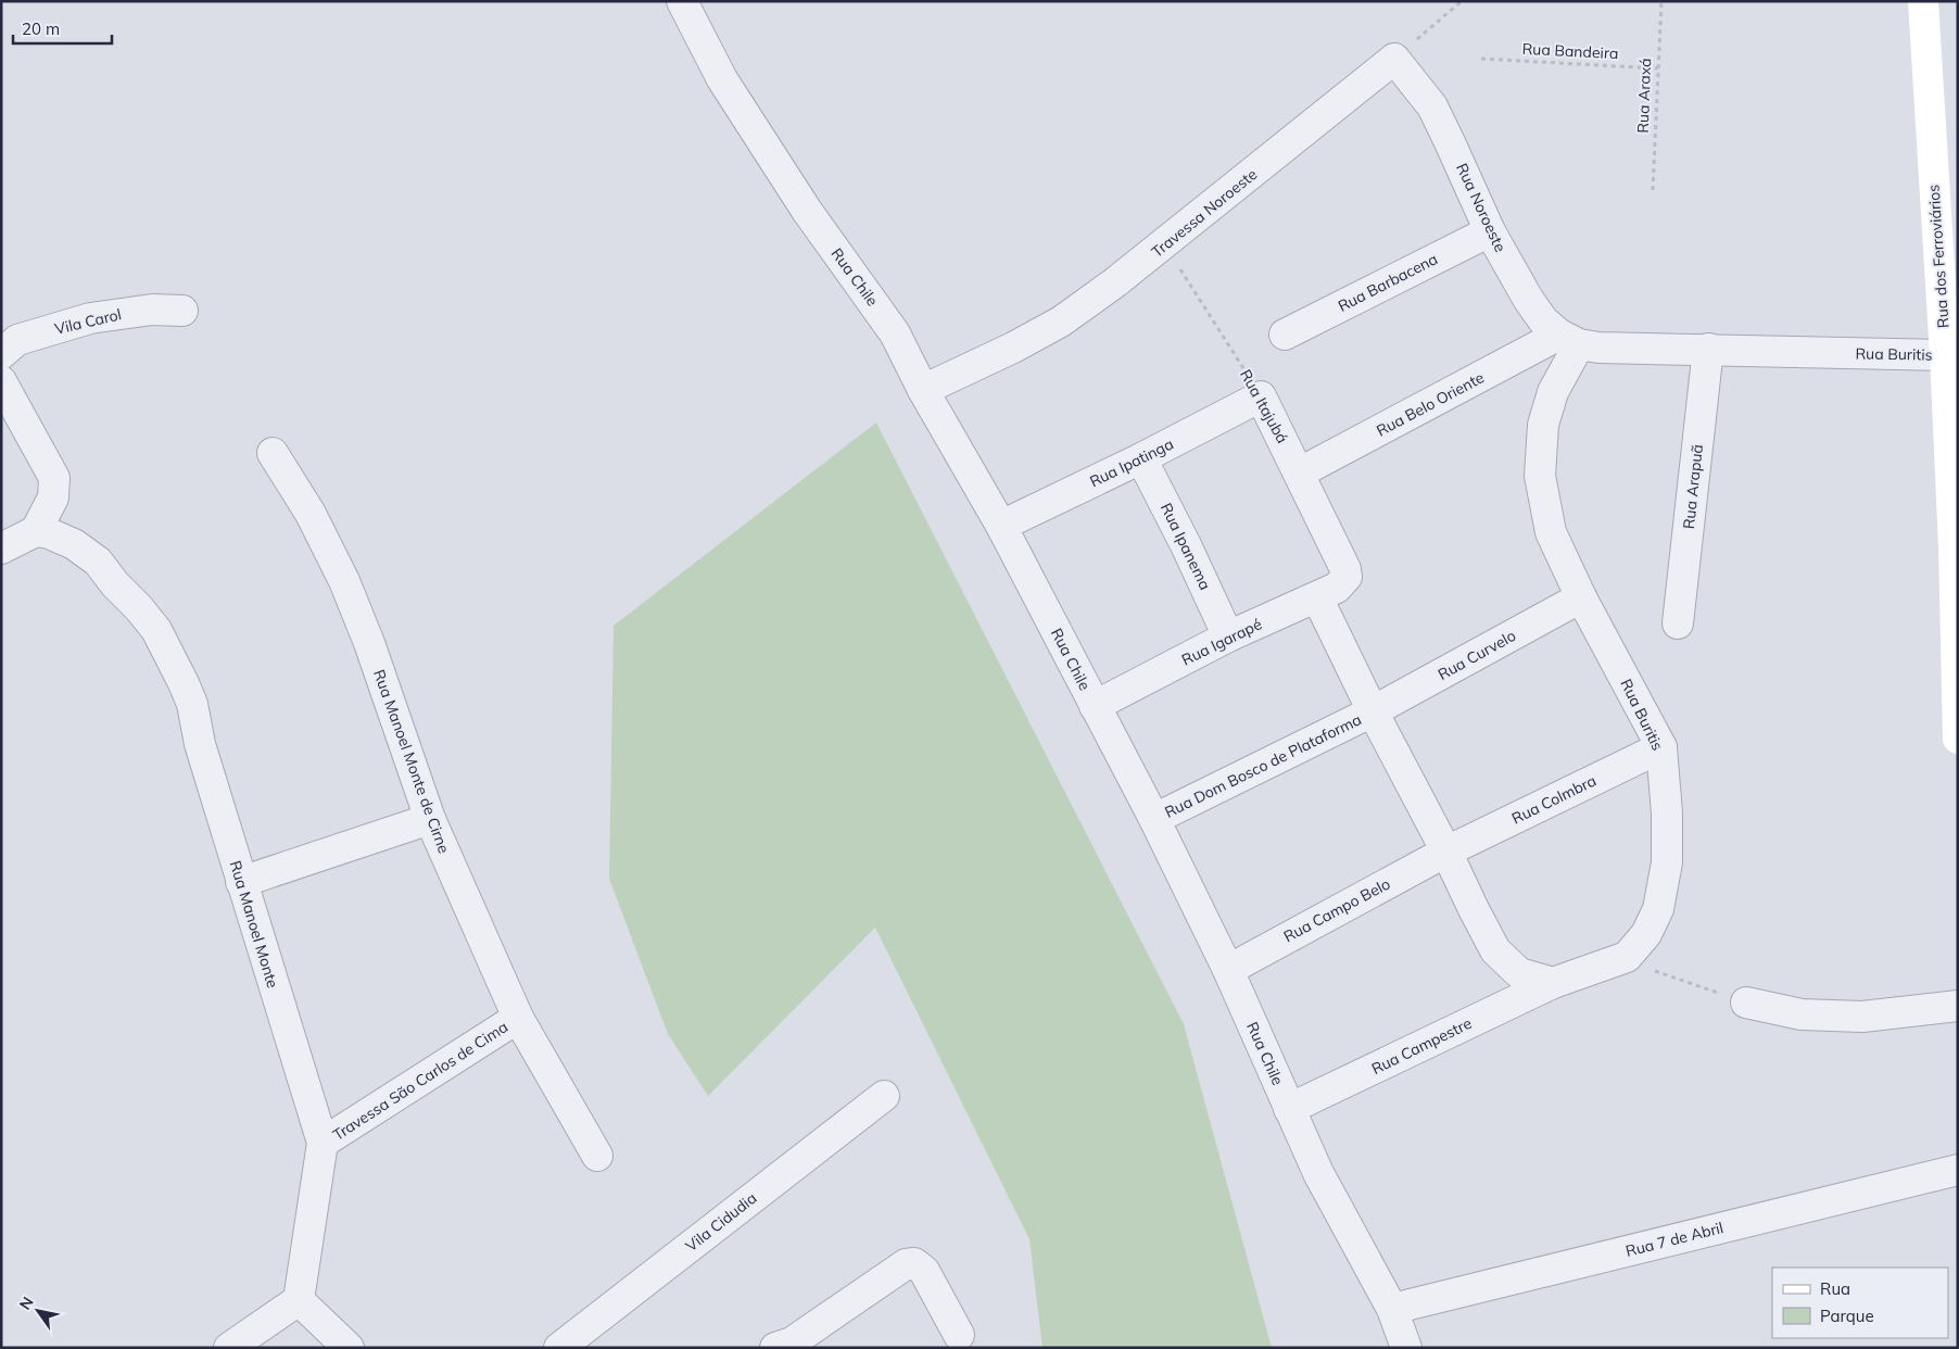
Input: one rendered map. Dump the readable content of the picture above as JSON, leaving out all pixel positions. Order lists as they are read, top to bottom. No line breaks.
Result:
{"streets":{"main road":["Rua dos Ferroviários"],"street":["Rua Noroeste","Travessa Noroeste","Rua Chile","Rua Barbacena","Vila Carol","Rua Buritis","Rua Belo Oriente","Rua Itajubá","Rua Ipatinga","Rua Arapuã","Rua Ipanema","Rua Igarapé","Rua Curvelo","Rua Manoel Monte de Cirne","Rua Dom Bosco de Plataforma","Rua Colmbra","Rua Campo Belo","Rua Manoel Monte","Rua Campestre","Travessa São Carlos de Cima","Vila Cidudia","Rua 7 de Abril"],"path":["Rua Bandeira","Rua Araxá"]},"crossings":[["Rua Bandeira","Rua Araxá"],["Rua Noroeste","Travessa Noroeste"],["Rua Noroeste","Rua Barbacena"],["Rua Noroeste","Rua Buritis"],["Rua Noroeste","Rua Belo Oriente"],["Travessa Noroeste","Rua Chile"],["Travessa Noroeste","Rua Itajubá"],["Rua dos Ferroviários","Rua Buritis"],["Rua Chile","Rua Ipatinga"],["Rua Chile","Rua Igarapé"],["Rua Chile","Rua Dom Bosco de Plataforma"],["Rua Chile","Rua Campo Belo"],["Rua Chile","Rua Campestre"],["Rua Chile","Rua 7 de Abril"],["Rua Buritis","Rua Belo Oriente"],["Rua Buritis","Rua Arapuã"],["Rua Buritis","Rua Curvelo"],["Rua Buritis","Rua Colmbra"],["Rua Buritis","Rua Campestre"],["Rua Belo Oriente","Rua Itajubá"],["Rua Itajubá","Rua Ipatinga"],["Rua Itajubá","Rua Igarapé"],["Rua Ipatinga","Rua Ipanema"],["Rua Ipanema","Rua Igarapé"],["Rua Curvelo","Rua Dom Bosco de Plataforma"],["Rua Manoel Monte de Cirne","Travessa São Carlos de Cima"],["Rua Colmbra","Rua Campo Belo"],["Rua Manoel Monte","Travessa São Carlos de Cima"]],"legend":["Rua","Parque"],"scale_bar":"20 m","north":"top left"}
